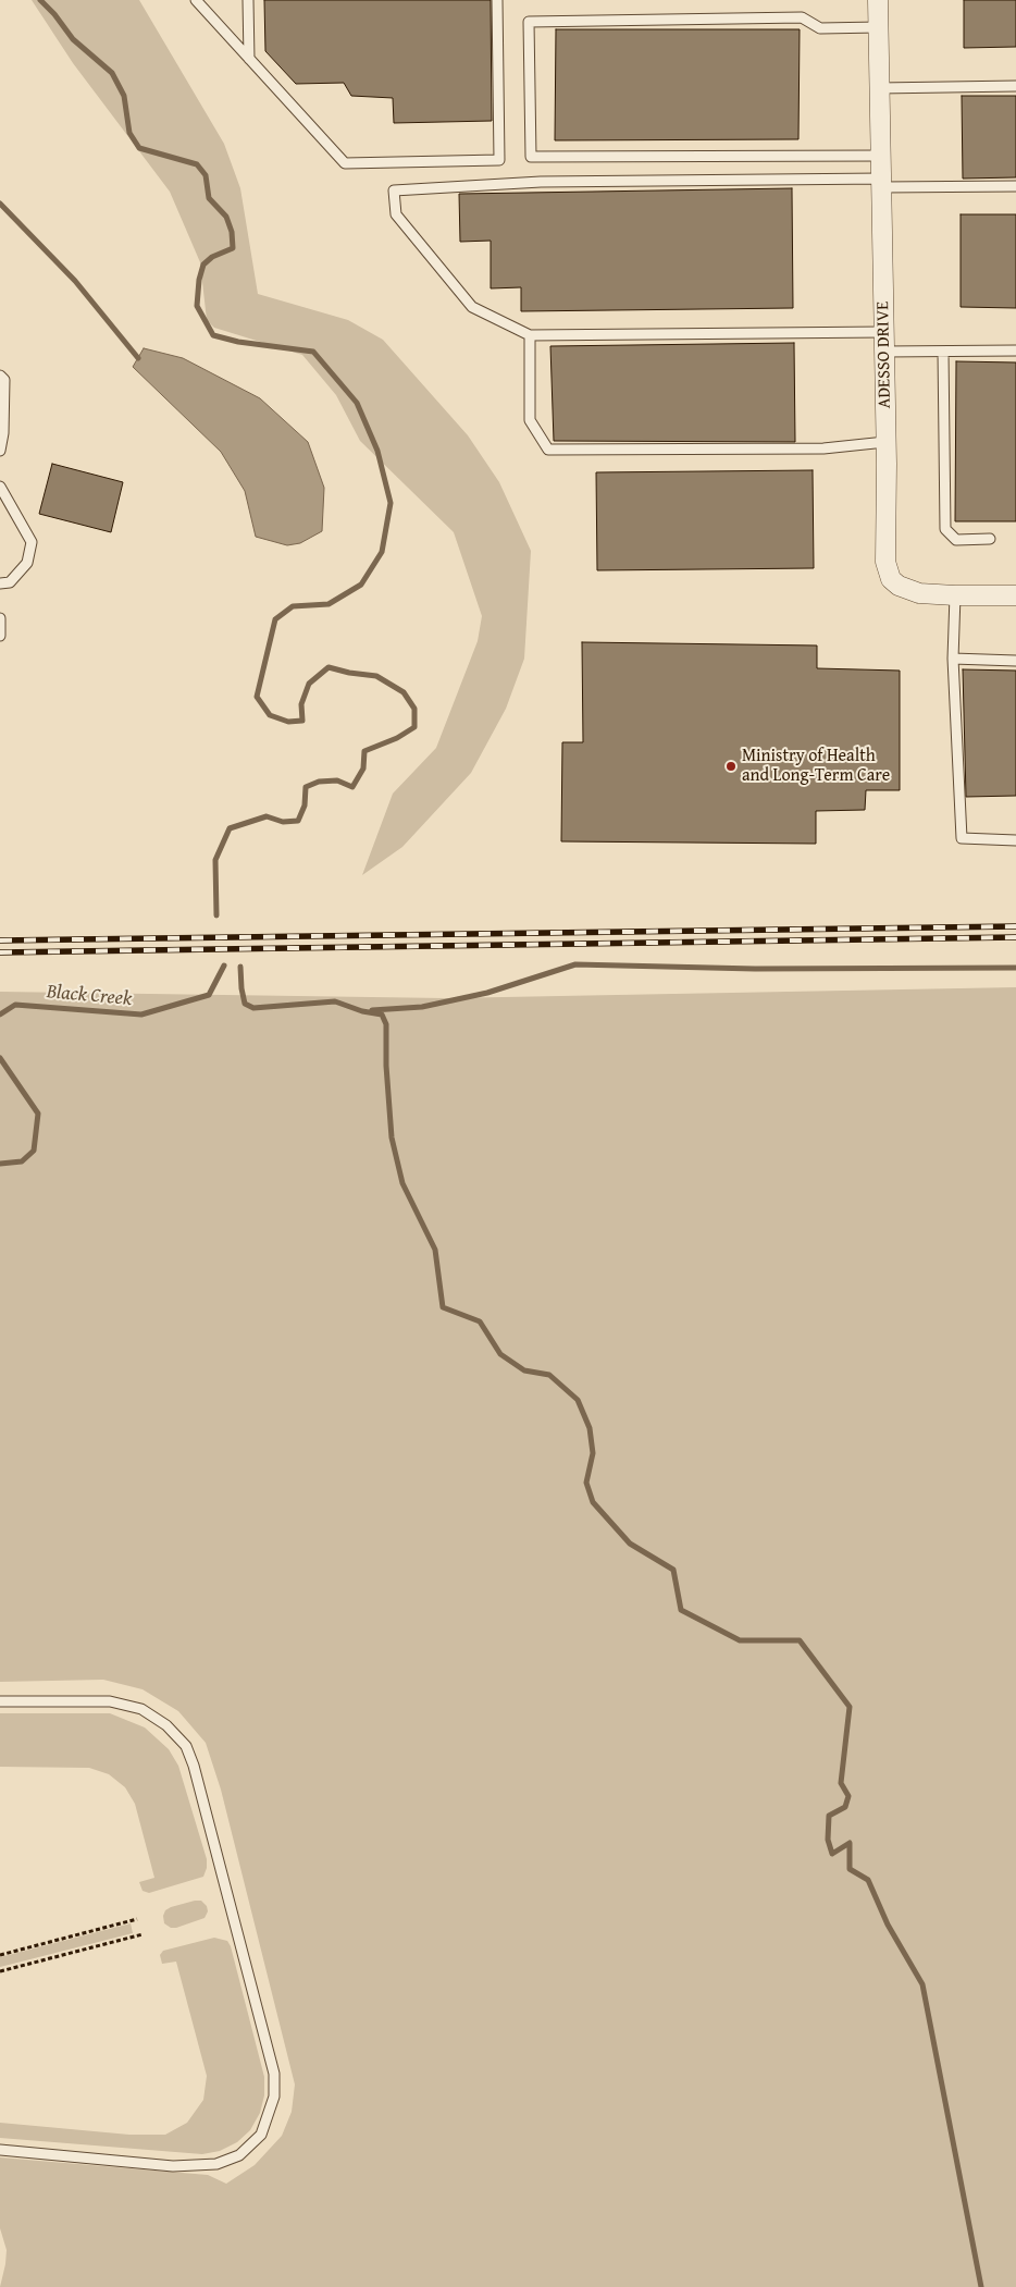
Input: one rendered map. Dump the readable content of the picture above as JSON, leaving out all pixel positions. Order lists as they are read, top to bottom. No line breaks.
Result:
{"streets":{"street":["ADESSO DRIVE"]},"water":["Black Creek"],"places":["Ministry of Health and Long-Term Care"]}
